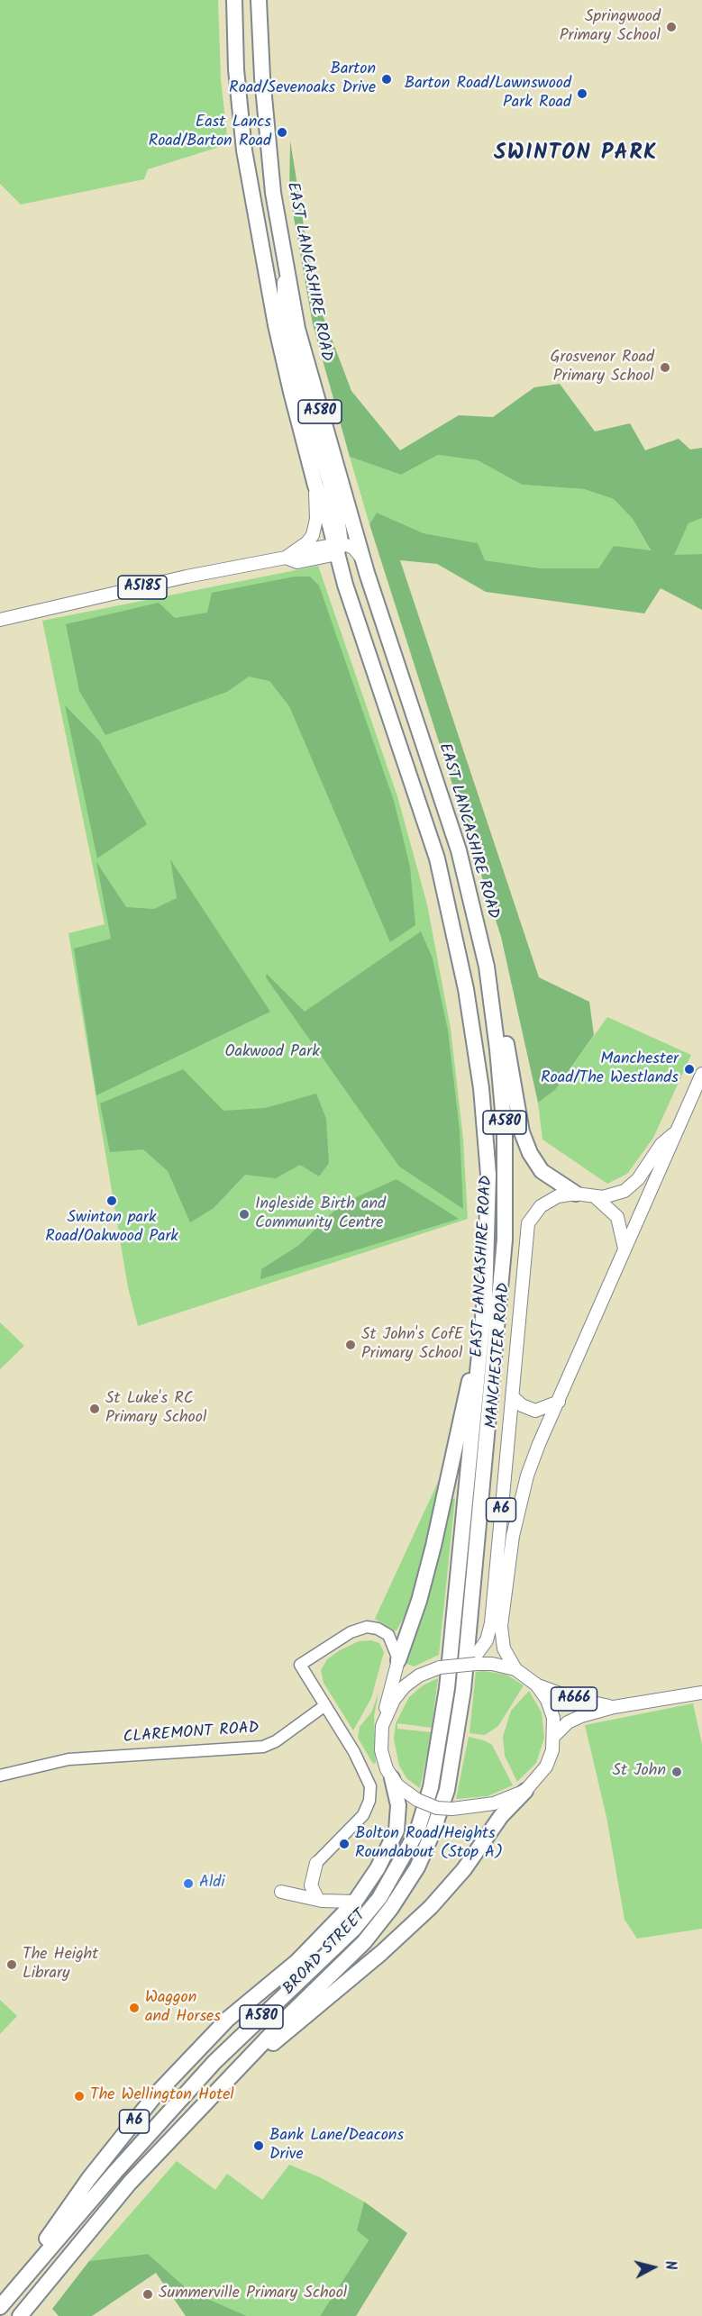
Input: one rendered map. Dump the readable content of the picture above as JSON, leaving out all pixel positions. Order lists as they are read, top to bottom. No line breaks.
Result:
{"streets":{"highway":["EAST LANCASHIRE ROAD","A580","A6","BROAD STREET"],"main road":["A5185","MANCHESTER ROAD","A666","CLAREMONT ROAD"]},"crossings":[["EAST LANCASHIRE ROAD","A5185"],["EAST LANCASHIRE ROAD","BROAD STREET"],["MANCHESTER ROAD","A6"],["MANCHESTER ROAD","A666"],["A6","A666"],["A6","BROAD STREET"]],"districts":["SWINTON PARK"],"parks":["Oakwood Park"],"places":["Springwood Primary School","Barton Road/Sevenoaks Drive","Barton Road/Lawnswood Park Road","East Lancs Road/Barton Road","Grosvenor Road Primary School","Manchester Road/The Westlands","Swinton park Road/Oakwood Park","Ingleside Birth and Community Centre","St John's CofE Primary School","St Luke's RC Primary School","St John","Bolton Road/Heights Roundabout (Stop A)","Aldi","The Height Library","Waggon and Horses","The Wellington Hotel","Bank Lane/Deacons Drive","Summerville Primary School"],"north":"right"}
